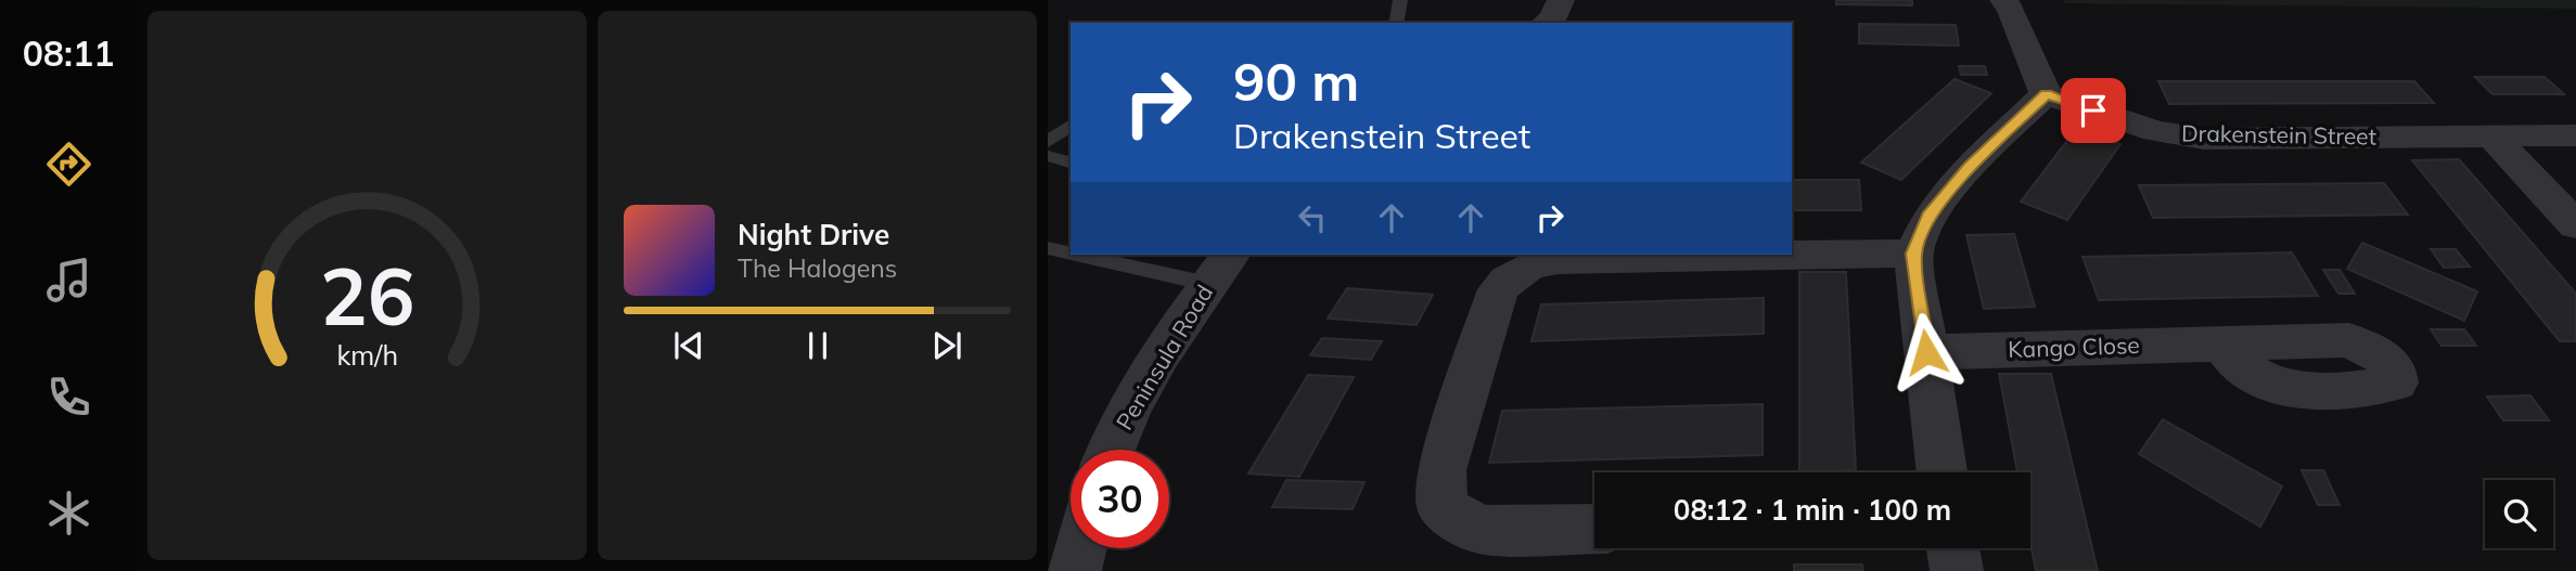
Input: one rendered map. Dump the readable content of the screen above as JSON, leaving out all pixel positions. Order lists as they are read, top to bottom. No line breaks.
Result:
{"streets":{"street":["Drakenstein Street","Kango Close","Peninsula Road"]},"page":{"tabs":"08:11","turn":["90 m","Drakenstein Street"],"song":["Night Drive","The Halogens"],"limit":"30","trip":"08:12 · 1 min · 100 m","gauge":["26","km/h"]}}
